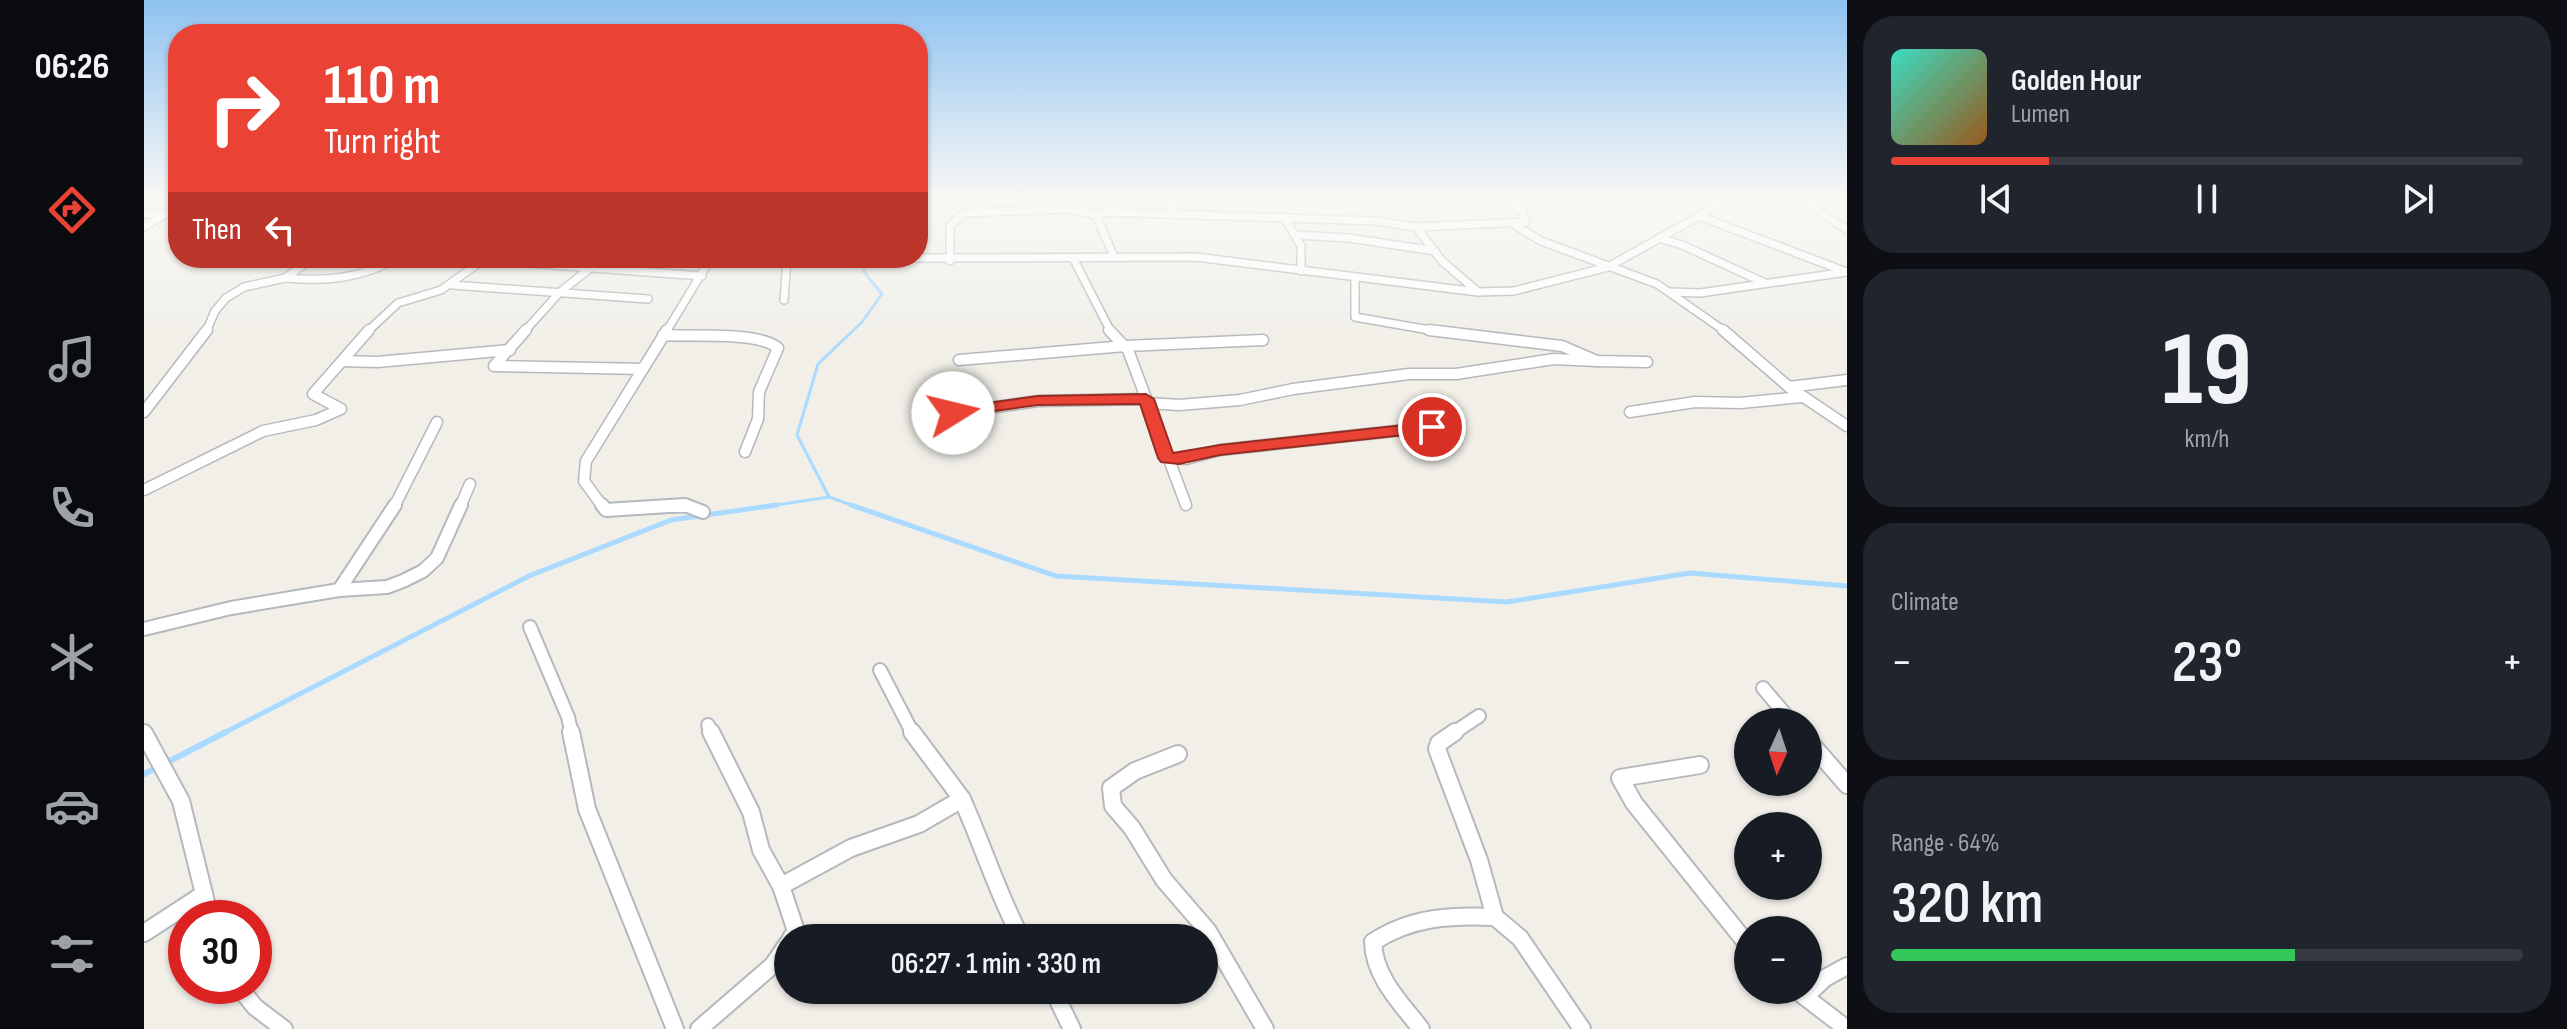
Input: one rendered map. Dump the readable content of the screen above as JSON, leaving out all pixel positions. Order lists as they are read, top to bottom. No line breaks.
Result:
{"north":"bottom","page":{"tabs":"06:26","turn":["110 m","Turn right"],"song":["Golden Hour","Lumen"],"then":"Then","tile":[["19","km/h"],"Climate",["Range · 64%","320 km"]],"heat":["−","23°","+"],"map_buttons":["+","−"],"limit":"30","trip":"06:27 · 1 min · 330 m"}}
